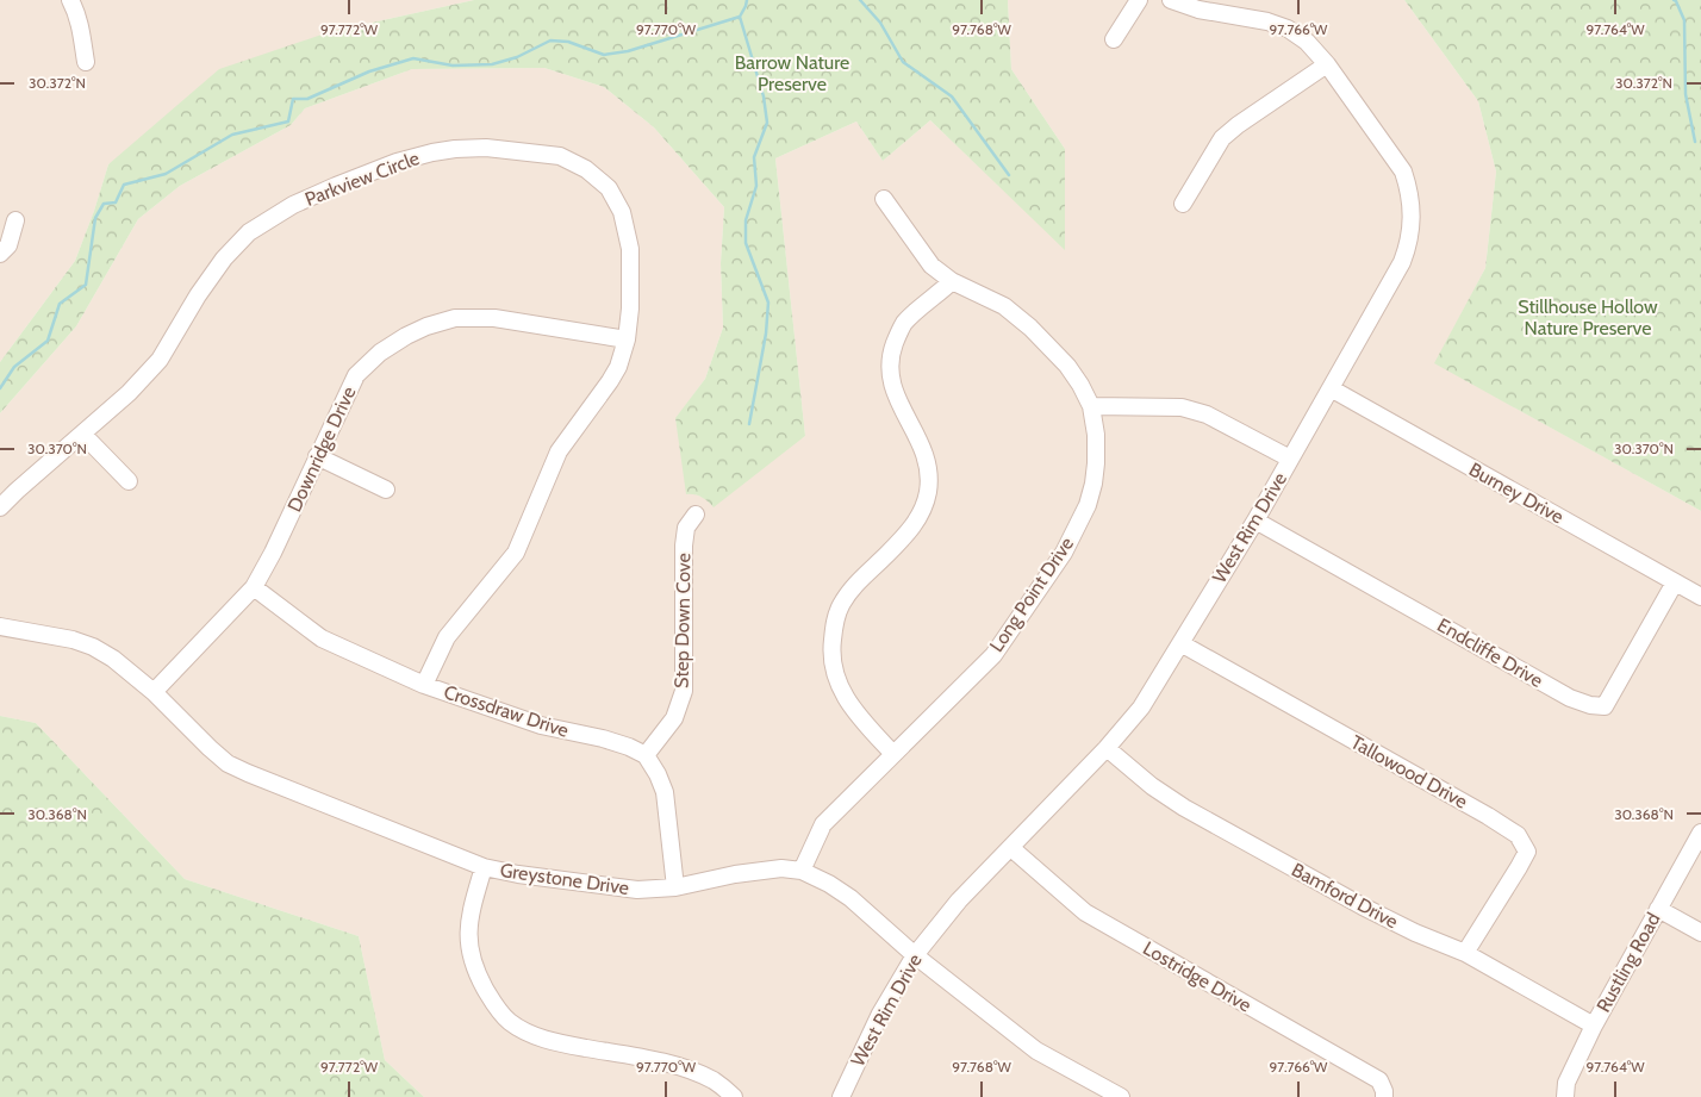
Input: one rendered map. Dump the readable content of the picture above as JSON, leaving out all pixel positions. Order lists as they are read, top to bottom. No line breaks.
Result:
{"streets":{"street":["Parkview Circle","Downridge Drive","Burney Drive","West Rim Drive","Long Point Drive","Step Down Cove","Endcliffe Drive","Crossdraw Drive","Tallowood Drive","Greystone Drive","Bamford Drive","Rustling Road","Lostridge Drive"]},"crossings":[["Parkview Circle","Downridge Drive"],["Parkview Circle","Crossdraw Drive"],["Downridge Drive","Crossdraw Drive"],["Downridge Drive","Greystone Drive"],["Burney Drive","West Rim Drive"],["Burney Drive","Endcliffe Drive"],["West Rim Drive","Endcliffe Drive"],["West Rim Drive","Tallowood Drive"],["West Rim Drive","Greystone Drive"],["West Rim Drive","Bamford Drive"],["West Rim Drive","Lostridge Drive"],["Long Point Drive","Greystone Drive"],["Step Down Cove","Crossdraw Drive"],["Tallowood Drive","Bamford Drive"],["Bamford Drive","Rustling Road"]],"parks":["Barrow Nature Preserve","Stillhouse Hollow Nature Preserve"],"coordinates":["97.772°W","97.770°W","97.768°W","97.766°W","97.764°W","30.372°N","30.370°N","30.368°N"]}
